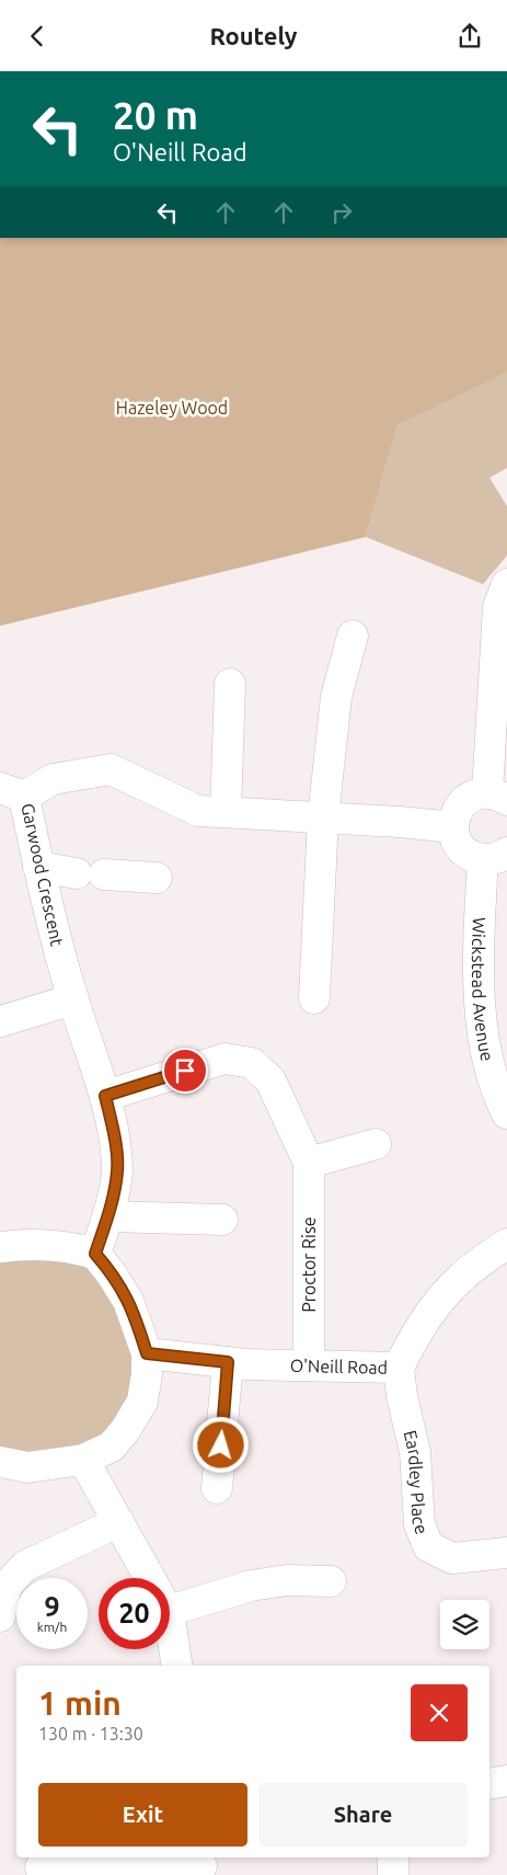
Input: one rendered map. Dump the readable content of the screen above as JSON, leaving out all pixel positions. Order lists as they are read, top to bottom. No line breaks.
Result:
{"streets":{"street":["Garwood Crescent","Wickstead Avenue","Proctor Rise","O'Neill Road","Eardley Place"]},"crossings":[["Garwood Crescent","Proctor Rise"],["Proctor Rise","O'Neill Road"],["O'Neill Road","Eardley Place"]],"parks":["Hazeley Wood"],"page":{"header":"Routely","turn":["20 m","O'Neill Road"],"speed":"9 km/h","limit":"20","heading":["1 min","130 m · 13:30"],"buttons":["Exit","Share"]}}
